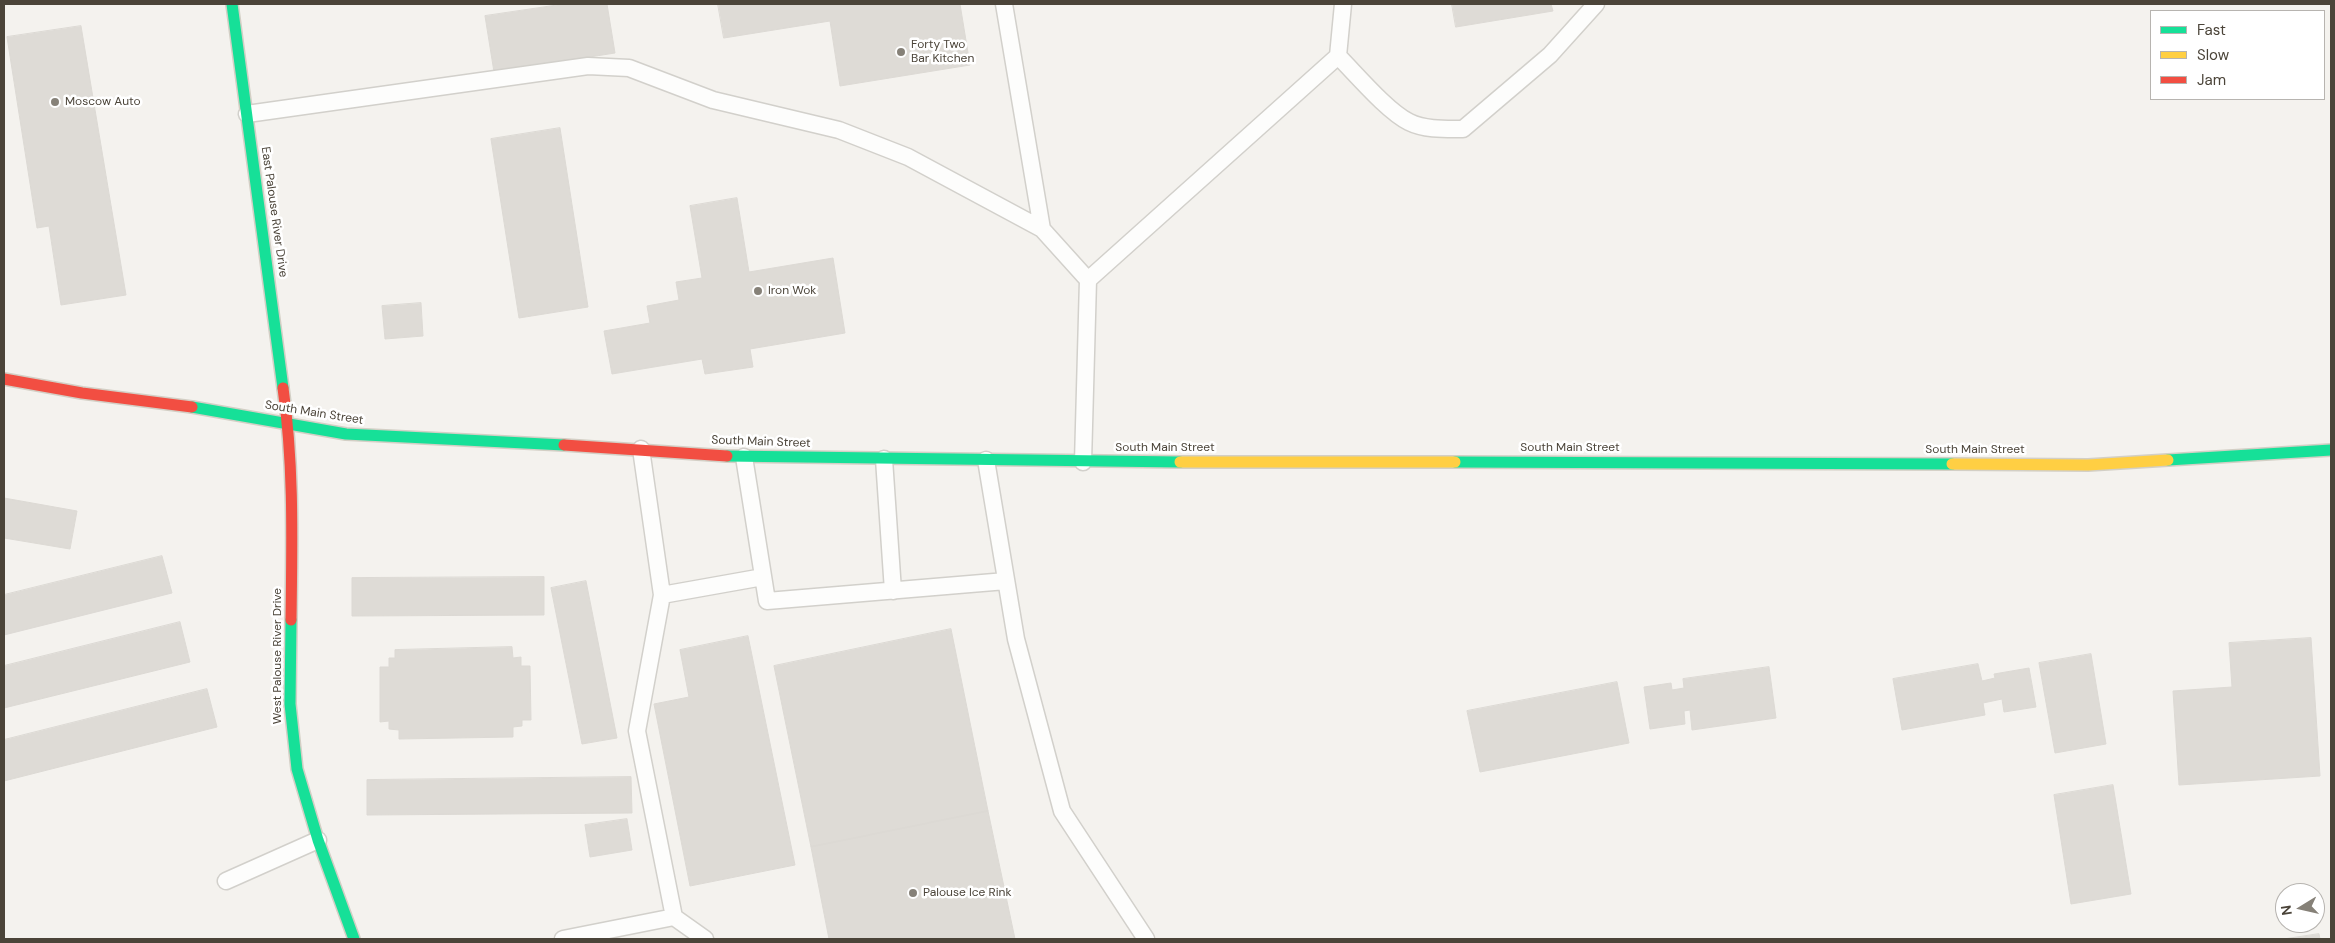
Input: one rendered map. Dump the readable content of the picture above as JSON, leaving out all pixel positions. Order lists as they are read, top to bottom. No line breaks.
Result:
{"streets":{"main road":["East Palouse River Drive","South Main Street","West Palouse River Drive"]},"crossings":[["East Palouse River Drive","South Main Street"],["East Palouse River Drive","West Palouse River Drive"],["South Main Street","West Palouse River Drive"]],"places":["Forty Two Bar Kitchen","Moscow Auto","Iron Wok","Palouse Ice Rink"],"legend":["Fast","Slow","Jam"],"north":"left"}
